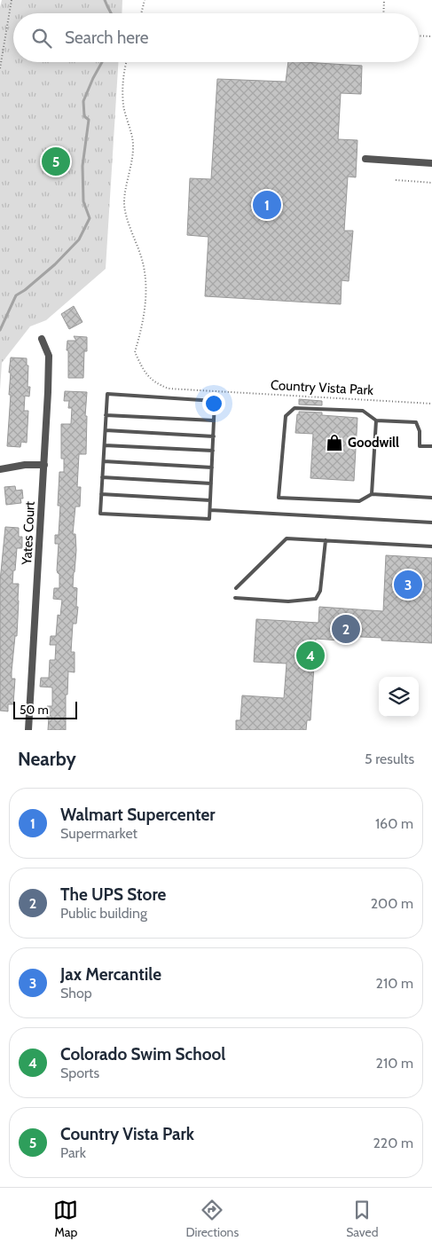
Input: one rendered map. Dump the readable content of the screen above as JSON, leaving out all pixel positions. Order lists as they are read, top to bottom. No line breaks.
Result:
{"streets":{"street":["Yates Court"],"path":["Country Vista Park"]},"places":{"shop":["Goodwill"]},"scale_bar":"50 m","page":{"search":"Search here","pins":["5","1","3","2","4"],"scale":"50 m","heading":["Nearby","5 results"],"list":[{"mark":"1","name":"Walmart Supercenter","note":"Supermarket","value":"160 m"},{"mark":"2","name":"The UPS Store","note":"Public building","value":"200 m"},{"mark":"3","name":"Jax Mercantile","note":"Shop","value":"210 m"},{"mark":"4","name":"Colorado Swim School","note":"Sports","value":"210 m"},{"mark":"5","name":"Country Vista Park","note":"Park","value":"220 m"}],"nav":["Map","Directions","Saved"]}}
